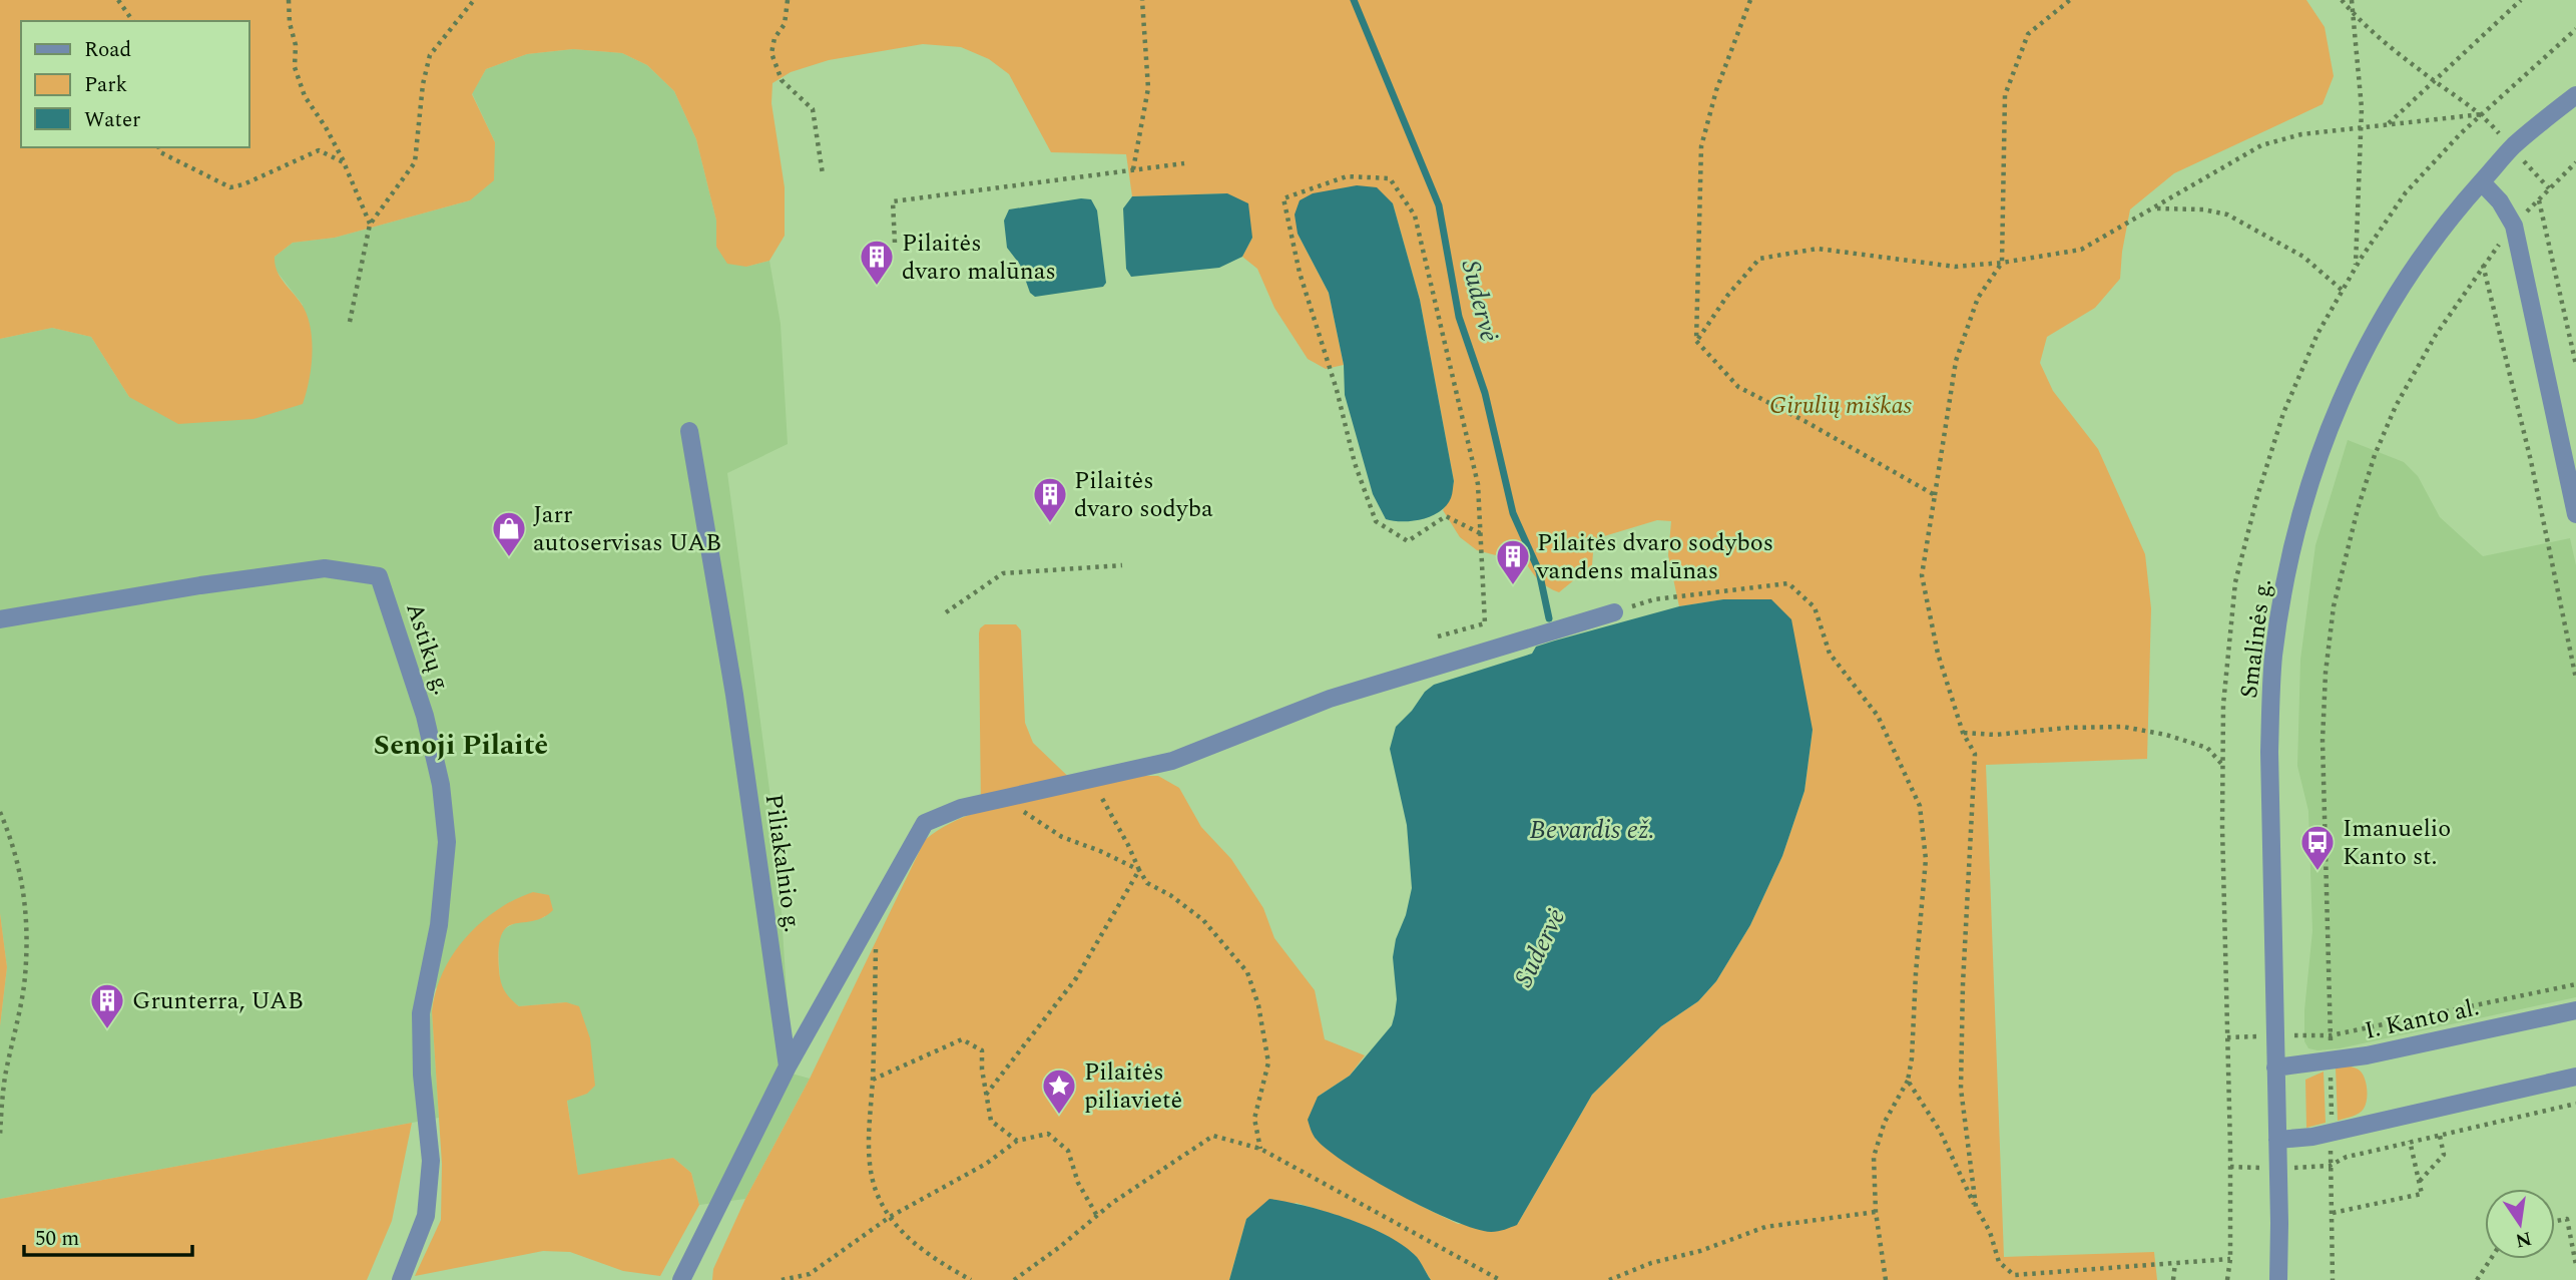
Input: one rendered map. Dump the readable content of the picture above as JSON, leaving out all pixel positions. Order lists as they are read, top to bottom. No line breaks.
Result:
{"streets":{"street":["Smalinės g.","Astikų g.","Piliakalnio g.","I. Kanto al."]},"crossings":[["Smalinės g.","I. Kanto al."]],"districts":["Senoji Pilaitė"],"water":["Sudervė","Bevardis ež."],"parks":["Girulių miškas"],"places":{"building":["Pilaitės dvaro malūnas","Pilaitės dvaro sodyba","Pilaitės dvaro sodybos vandens malūnas","Grunterra, UAB"],"shop":["Jarr autoservisas UAB"],"bus stop":["Imanuelio Kanto st."],"place":["Pilaitės piliavietė"]},"legend":["Road","Park","Water"],"scale_bar":"50 m","north":"bottom"}
